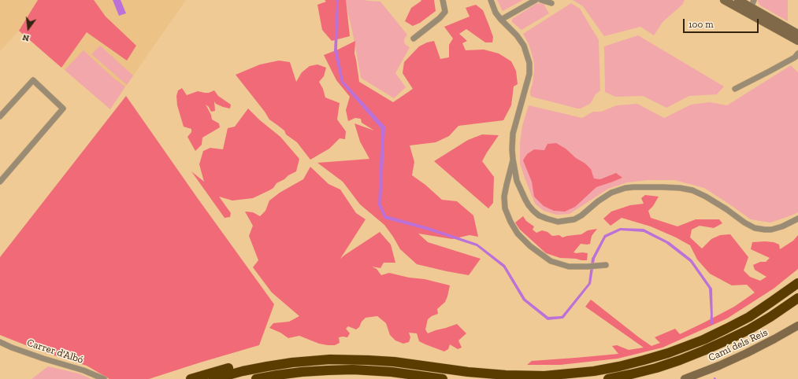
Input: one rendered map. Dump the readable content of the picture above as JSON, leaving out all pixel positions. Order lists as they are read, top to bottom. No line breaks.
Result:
{"streets":{"street":["Camí dels Reis","Carrer d'Albó"]},"scale_bar":"100 m","north":"bottom"}
